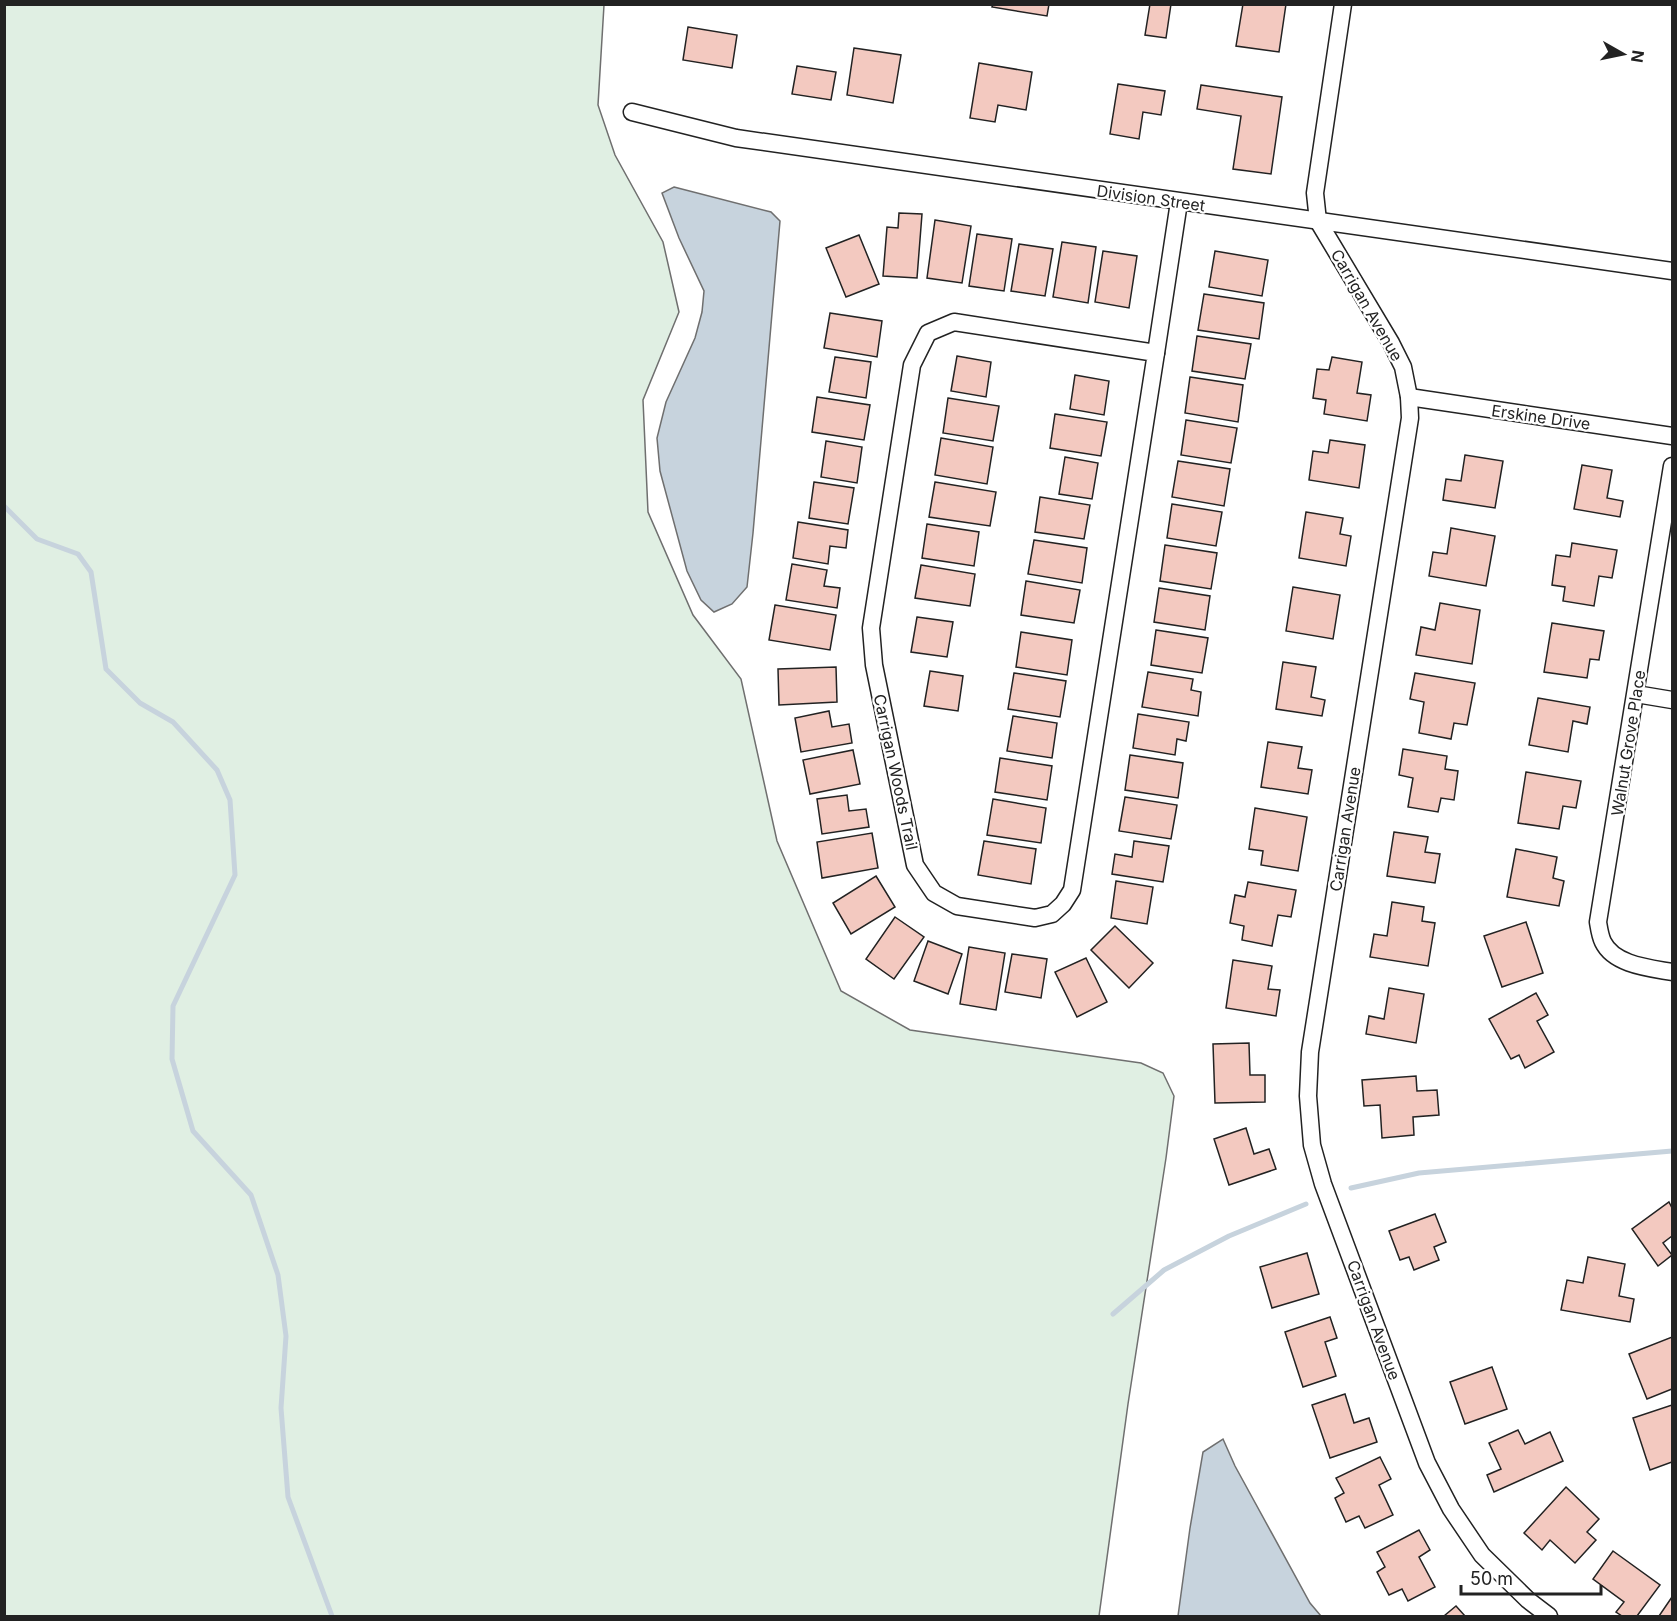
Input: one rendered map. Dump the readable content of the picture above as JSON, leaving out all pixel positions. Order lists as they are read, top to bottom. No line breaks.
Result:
{"streets":{"street":["Division Street","Carrigan Avenue","Erskine Drive","Walnut Grove Place","Carrigan Woods Trail"]},"crossings":[["Division Street","Carrigan Avenue"],["Division Street","Carrigan Woods Trail"],["Carrigan Avenue","Erskine Drive"]],"scale_bar":"50 m","north":"right"}
